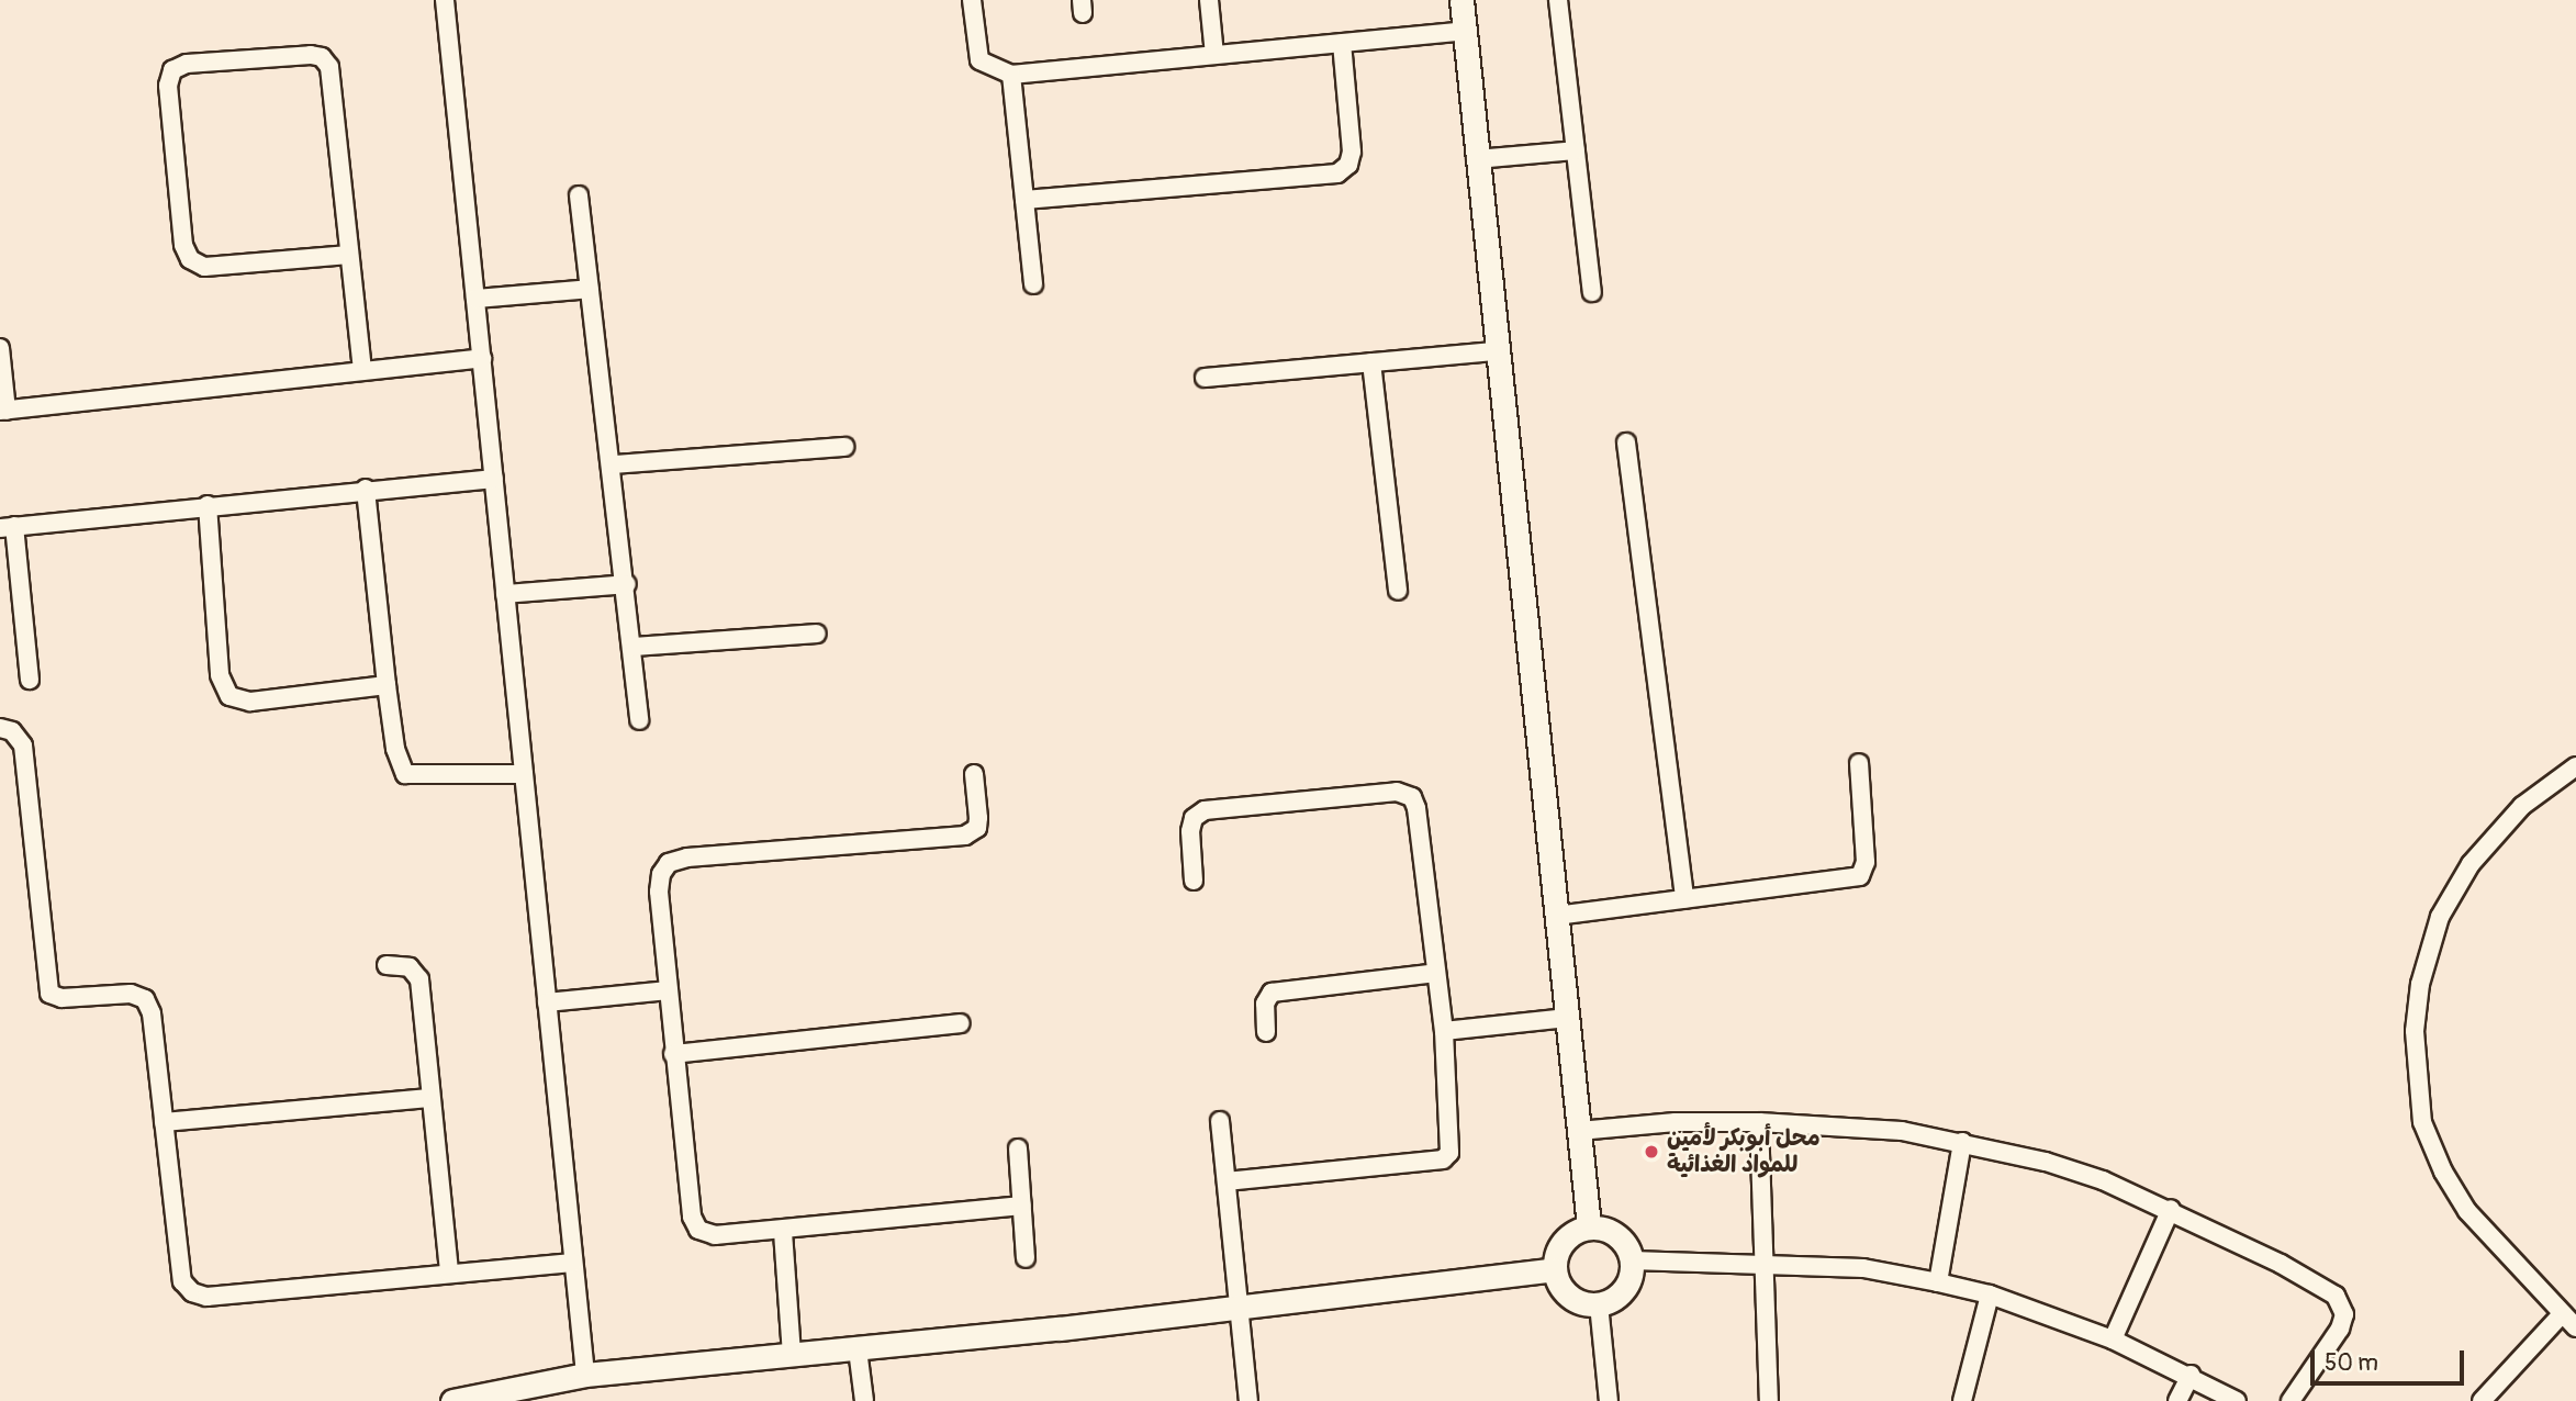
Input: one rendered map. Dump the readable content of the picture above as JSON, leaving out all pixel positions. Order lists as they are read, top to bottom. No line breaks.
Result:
{"places":["محل أبوبكر لأمين للمواد الغذائية"],"scale_bar":"50 m"}
